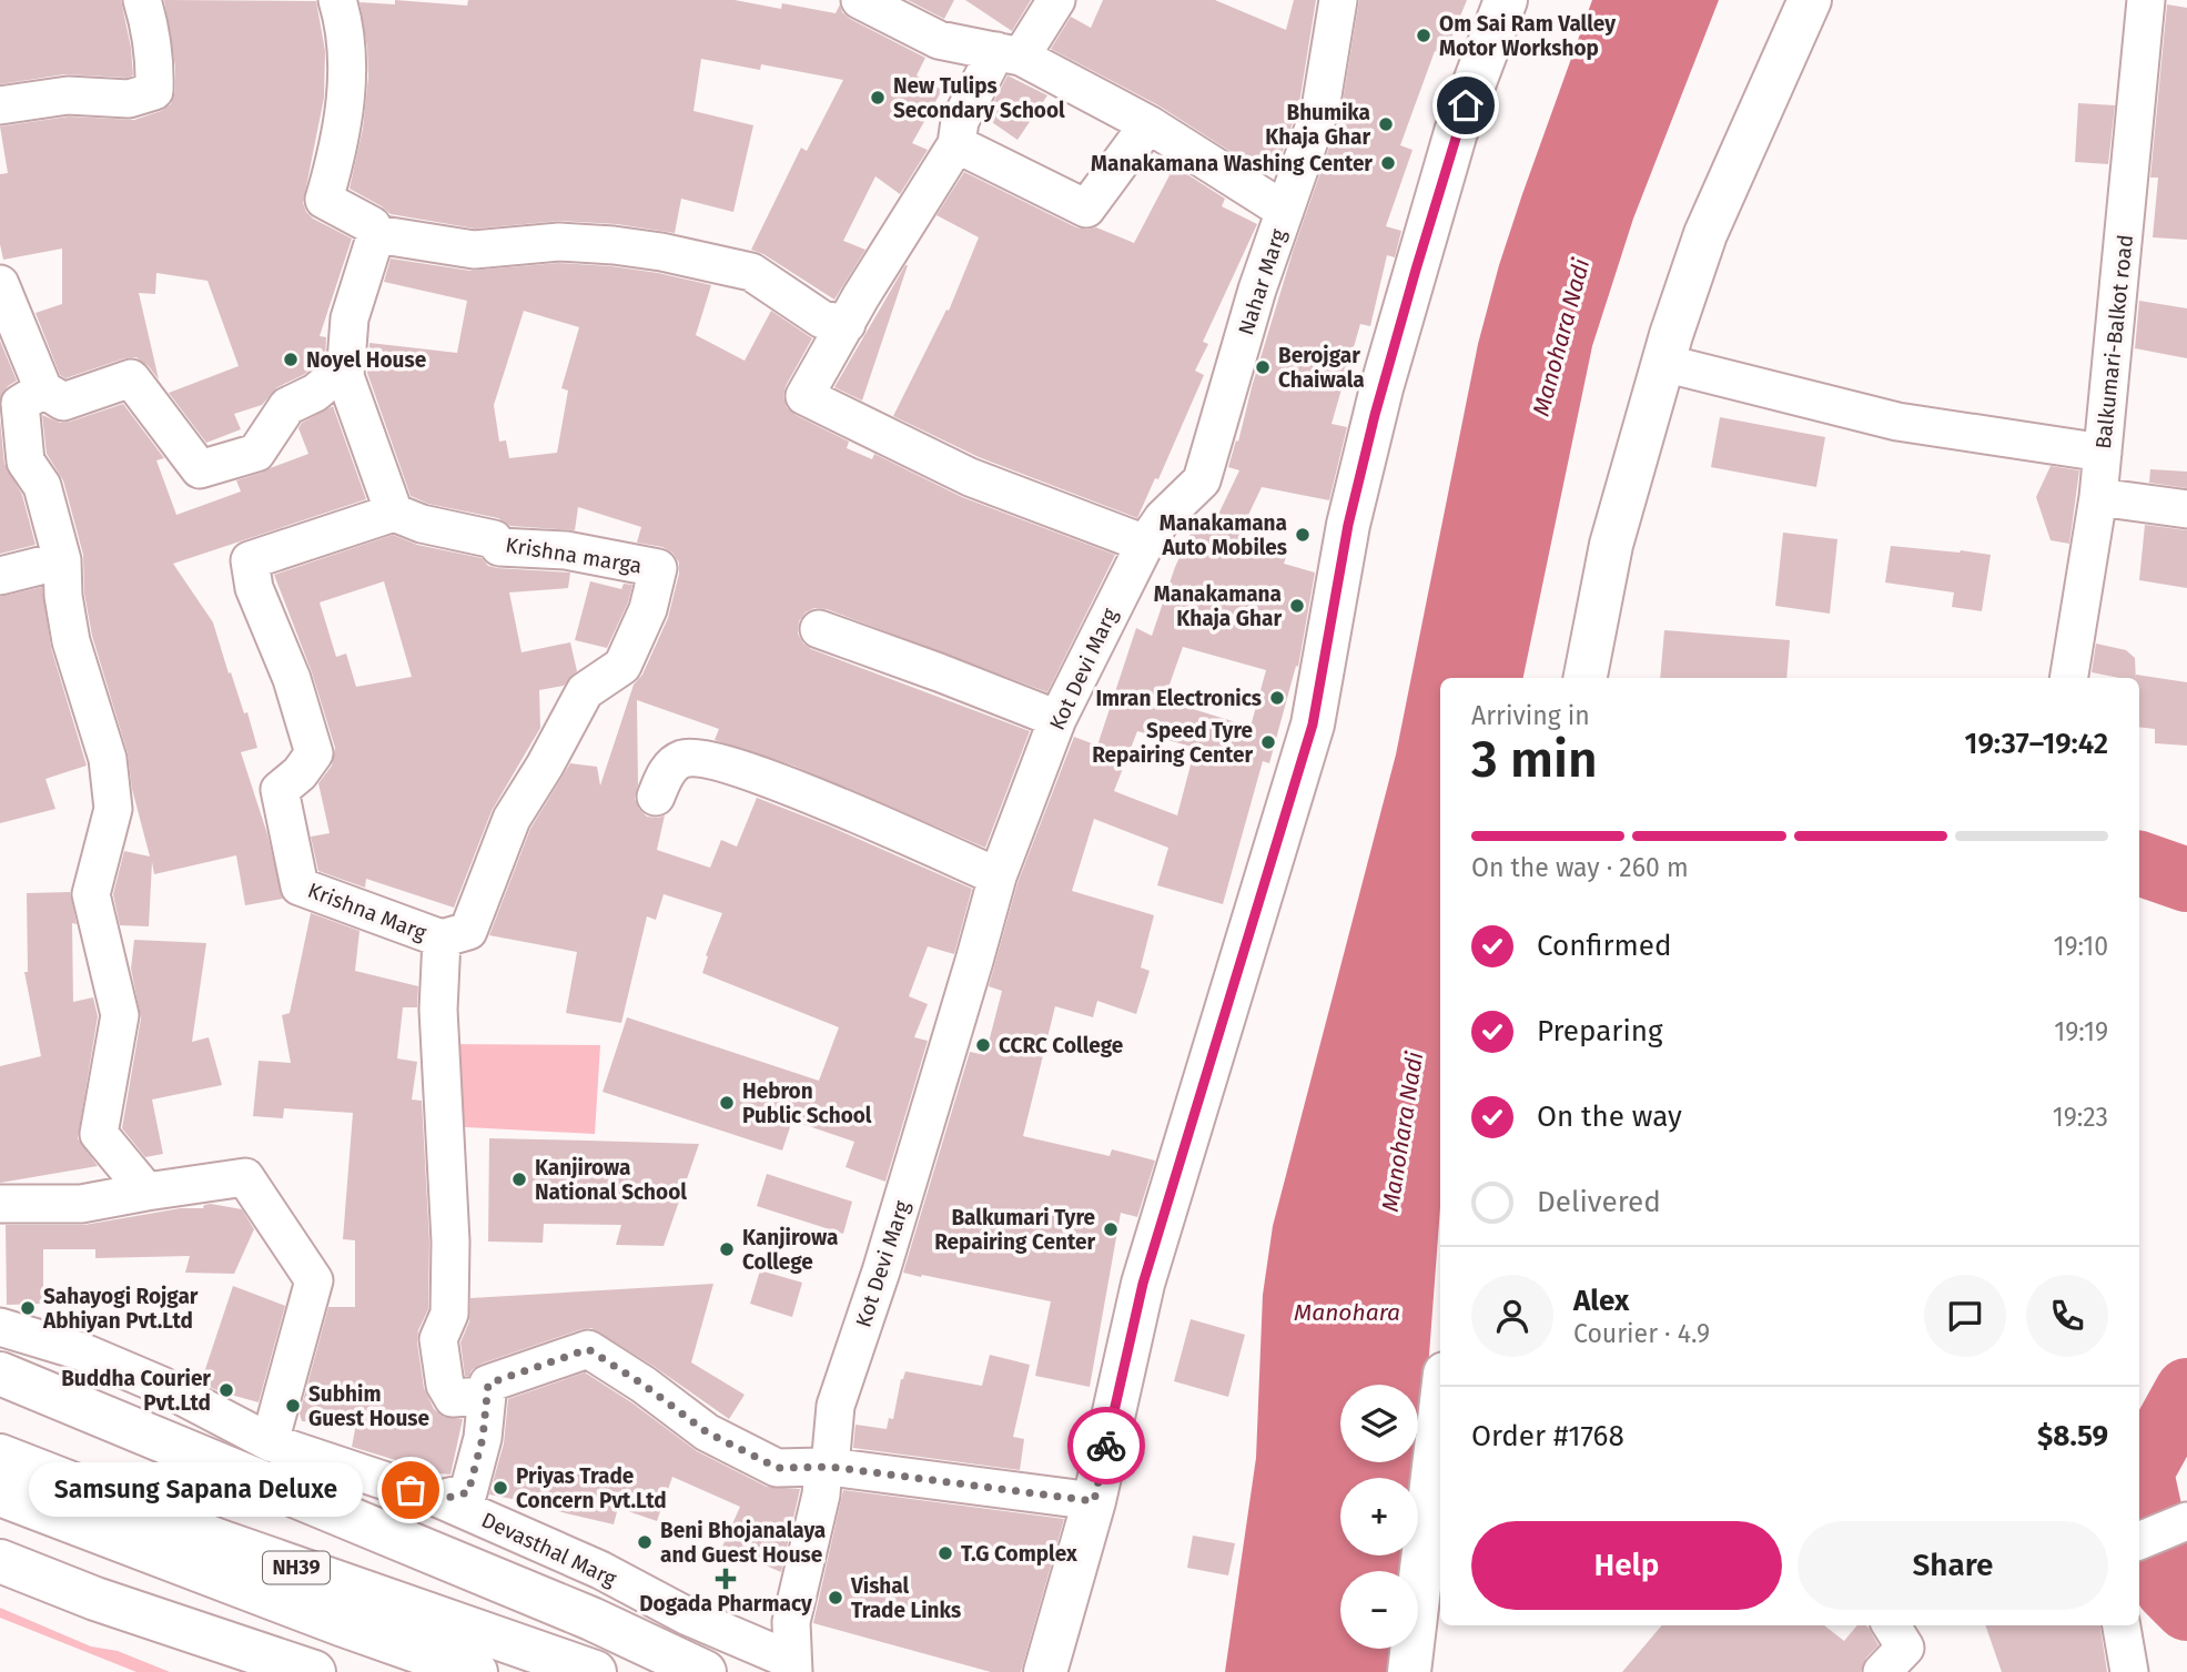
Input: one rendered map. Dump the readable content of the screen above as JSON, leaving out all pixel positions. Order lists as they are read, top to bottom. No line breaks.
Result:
{"streets":{"main road":["NH39"],"street":["Nahar Marg","Balkumari-Balkot road","Krishna marga","Kot Devi Marg","Krishna Marg","Devasthal Marg"]},"crossings":[["Nahar Marg","Kot Devi Marg"],["Krishna marga","Krishna Marg"],["Kot Devi Marg","Devasthal Marg"]],"water":["Manohara Nadi","Manohara"],"places":{"other":["Om Sai Ram Valley Motor Workshop","New Tulips Secondary School","Bhumika Khaja Ghar","Manakamana Washing Center","Noyel House","Berojgar Chaiwala","Manakamana Auto Mobiles","Manakamana Khaja Ghar","Imran Electronics","Speed Tyre Repairing Center","CCRC College","Hebron Public School","Kanjirowa National School","Balkumari Tyre Repairing Center","Kanjirowa College","Sahayogi Rojgar Abhiyan Pvt.Ltd","Buddha Courier Pvt.Ltd","Subhim Guest House","Priyas Trade Concern Pvt.Ltd","Samsung Sapana Deluxe","Beni Bhojanalaya and Guest House","T.G Complex","Vishal Trade Links"],"health":["Dogada Pharmacy"]},"page":{"heading":["3 min","Arriving in","19:37–19:42"],"panel":["Alex","Courier · 4.9","Order #1768","$8.59"],"bar":"On the way · 260 m","list":[["Confirmed","19:10"],["Preparing","19:19"],["On the way","19:23"],"Delivered"],"map_buttons":["+","−"],"bubble":"Samsung Sapana Deluxe","buttons":["Help","Share"]}}
